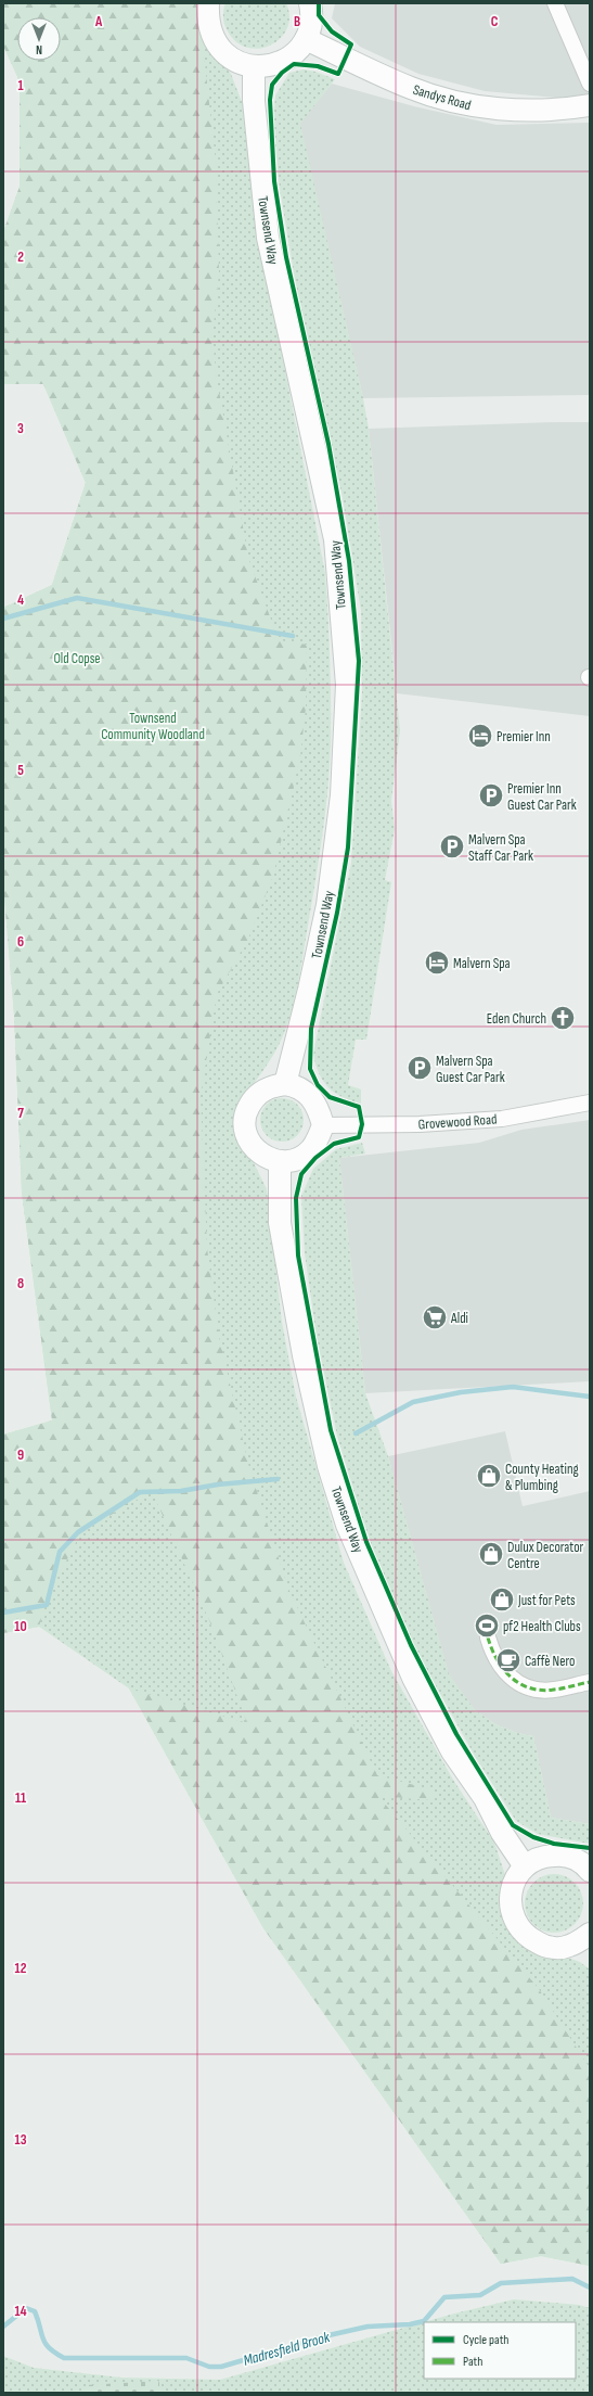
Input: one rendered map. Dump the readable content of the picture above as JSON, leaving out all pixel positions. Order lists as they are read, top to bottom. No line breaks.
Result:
{"streets":{"main road":["Sandys Road","Townsend Way"],"street":["Grovewood Road"]},"crossings":[["Townsend Way","Grovewood Road"]],"water":["Madresfield Brook"],"parks":["Old Copse","Townsend Community Woodland"],"places":{"hotel":["Premier Inn","Malvern Spa"],"parking":["Premier Inn Guest Car Park","Malvern Spa Staff Car Park","Malvern Spa Guest Car Park"],"church":["Eden Church"],"supermarket":["Aldi"],"shop":["County Heating & Plumbing","Dulux Decorator Centre","Just for Pets"],"sports":["pf2 Health Clubs"],"cafe":["Caffè Nero"]},"legend":["Cycle path","Path"],"north":"bottom","grid":{"columns":["A","B","C"],"rows":["1","2","3","4","5","6","7","8","9","10","11","12","13","14"]}}
